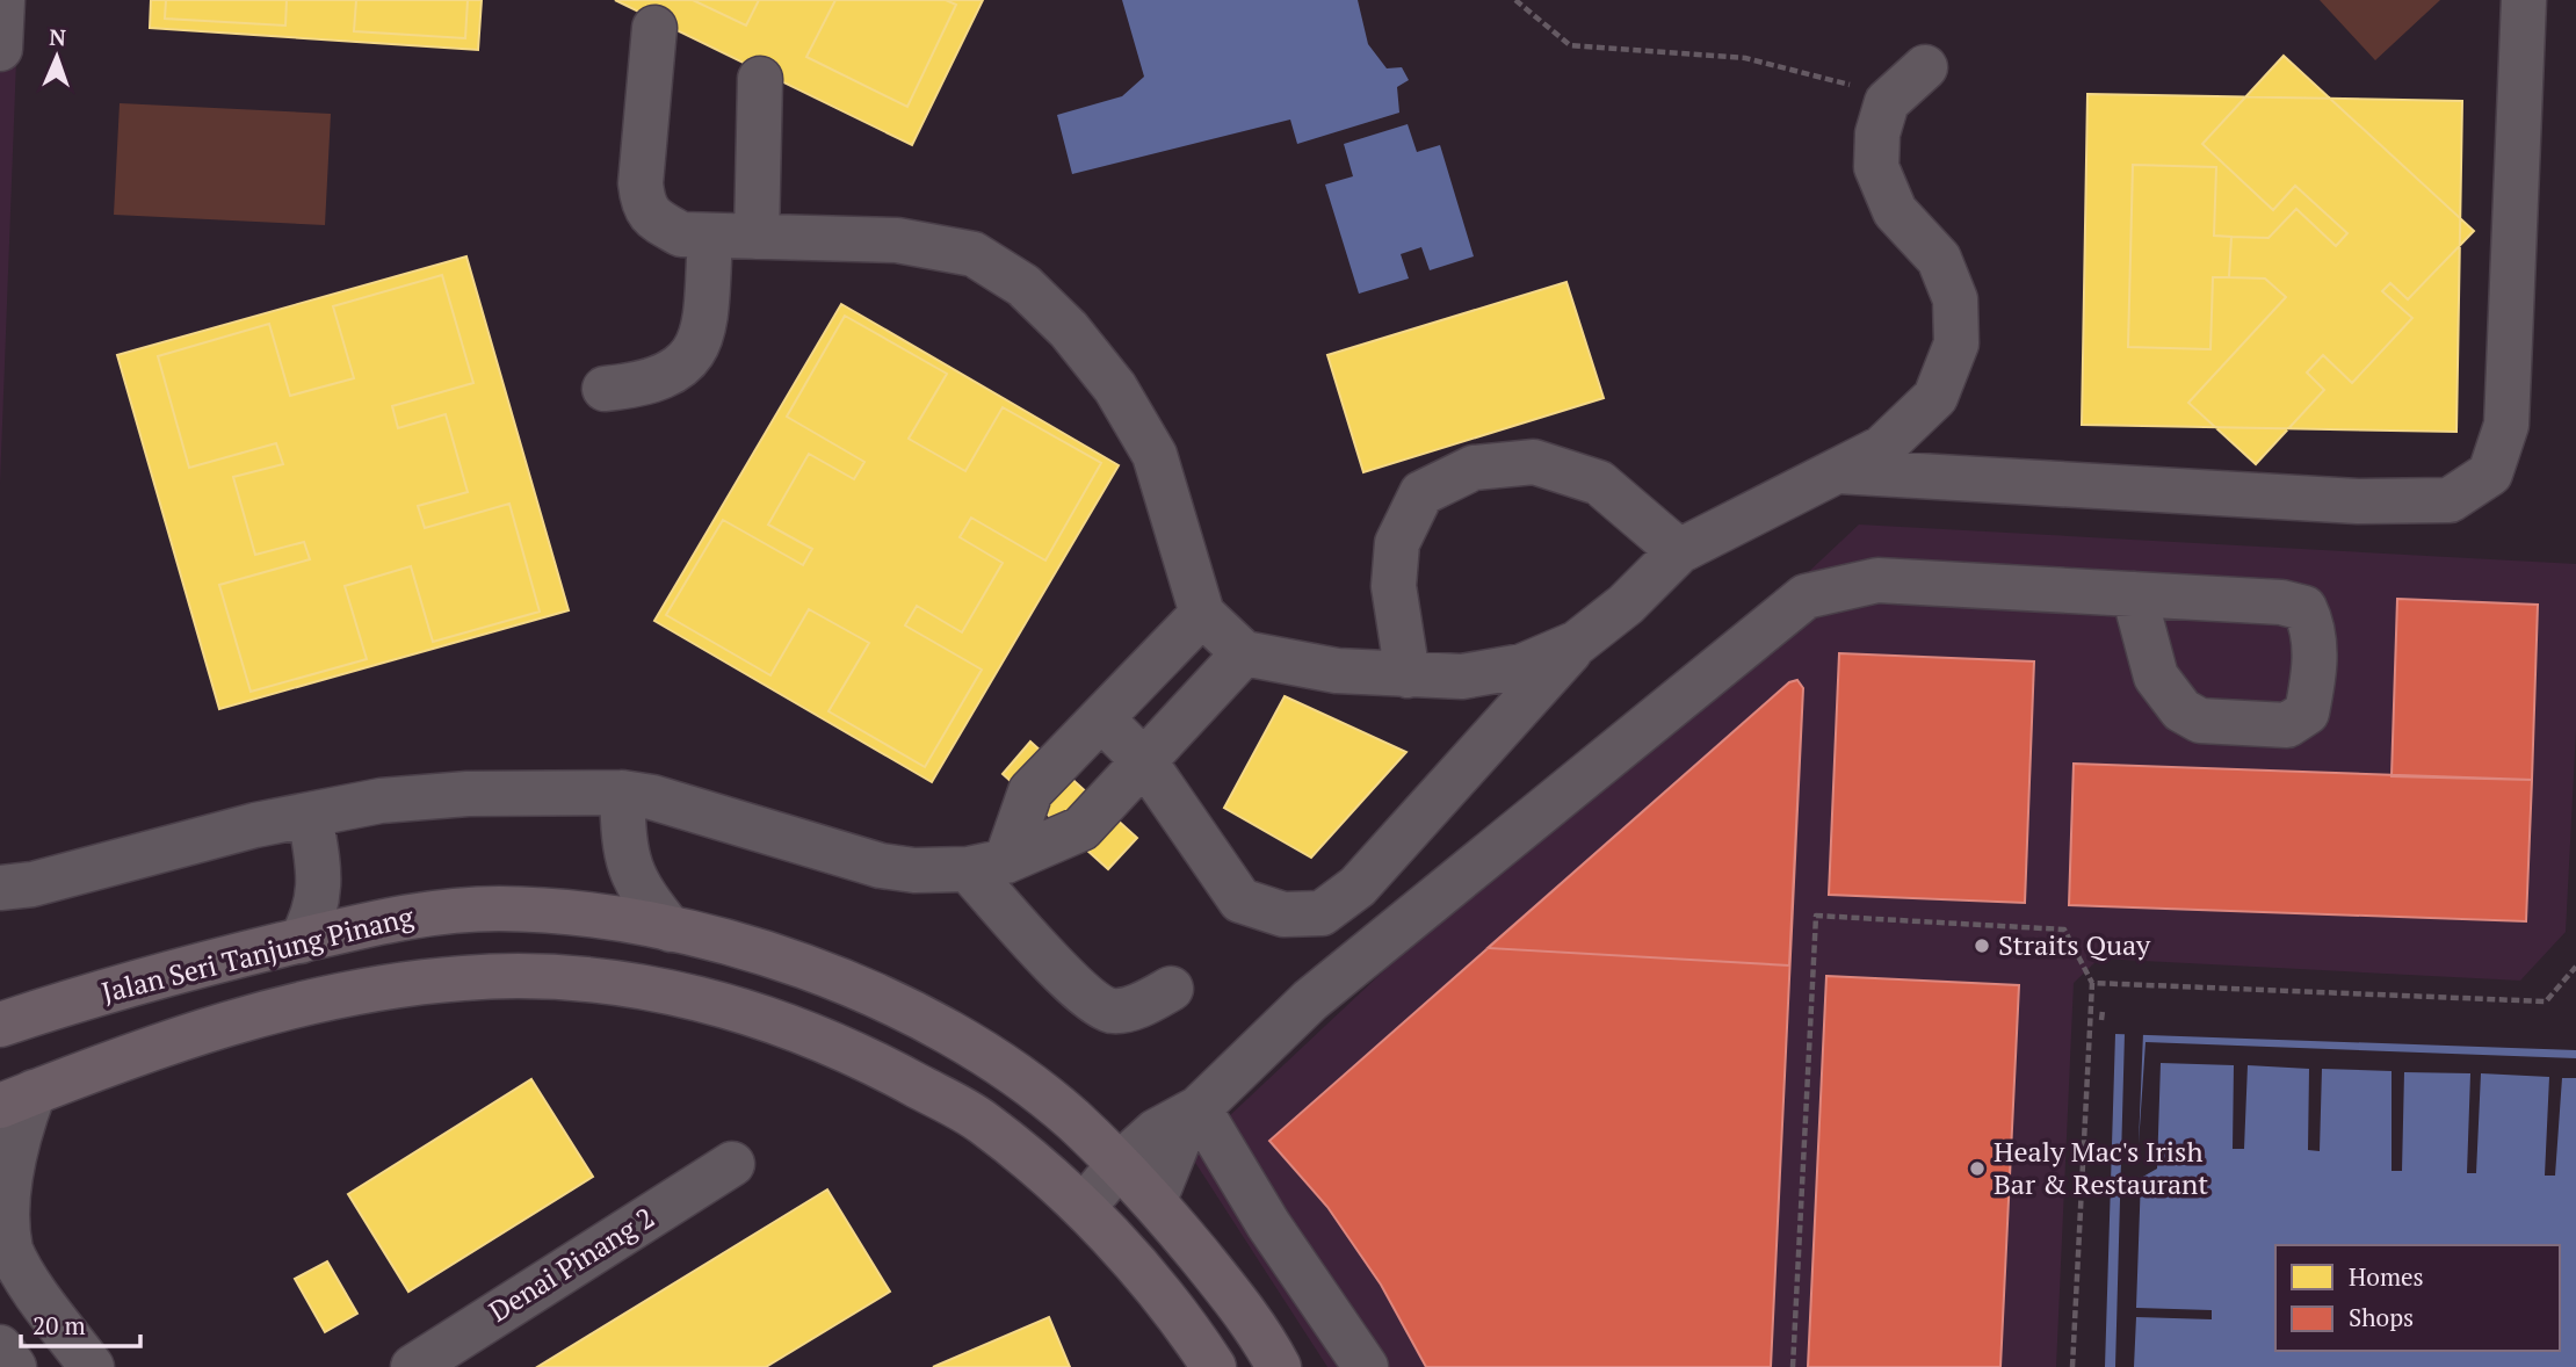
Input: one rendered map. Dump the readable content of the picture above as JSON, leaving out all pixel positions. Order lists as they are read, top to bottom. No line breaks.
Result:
{"streets":{"main road":["Jalan Seri Tanjung Pinang"],"street":["Denai Pinang 2"]},"places":["Straits Quay","Healy Mac's Irish Bar & Restaurant"],"legend":["Homes","Shops"],"scale_bar":"20 m","north":"top"}
